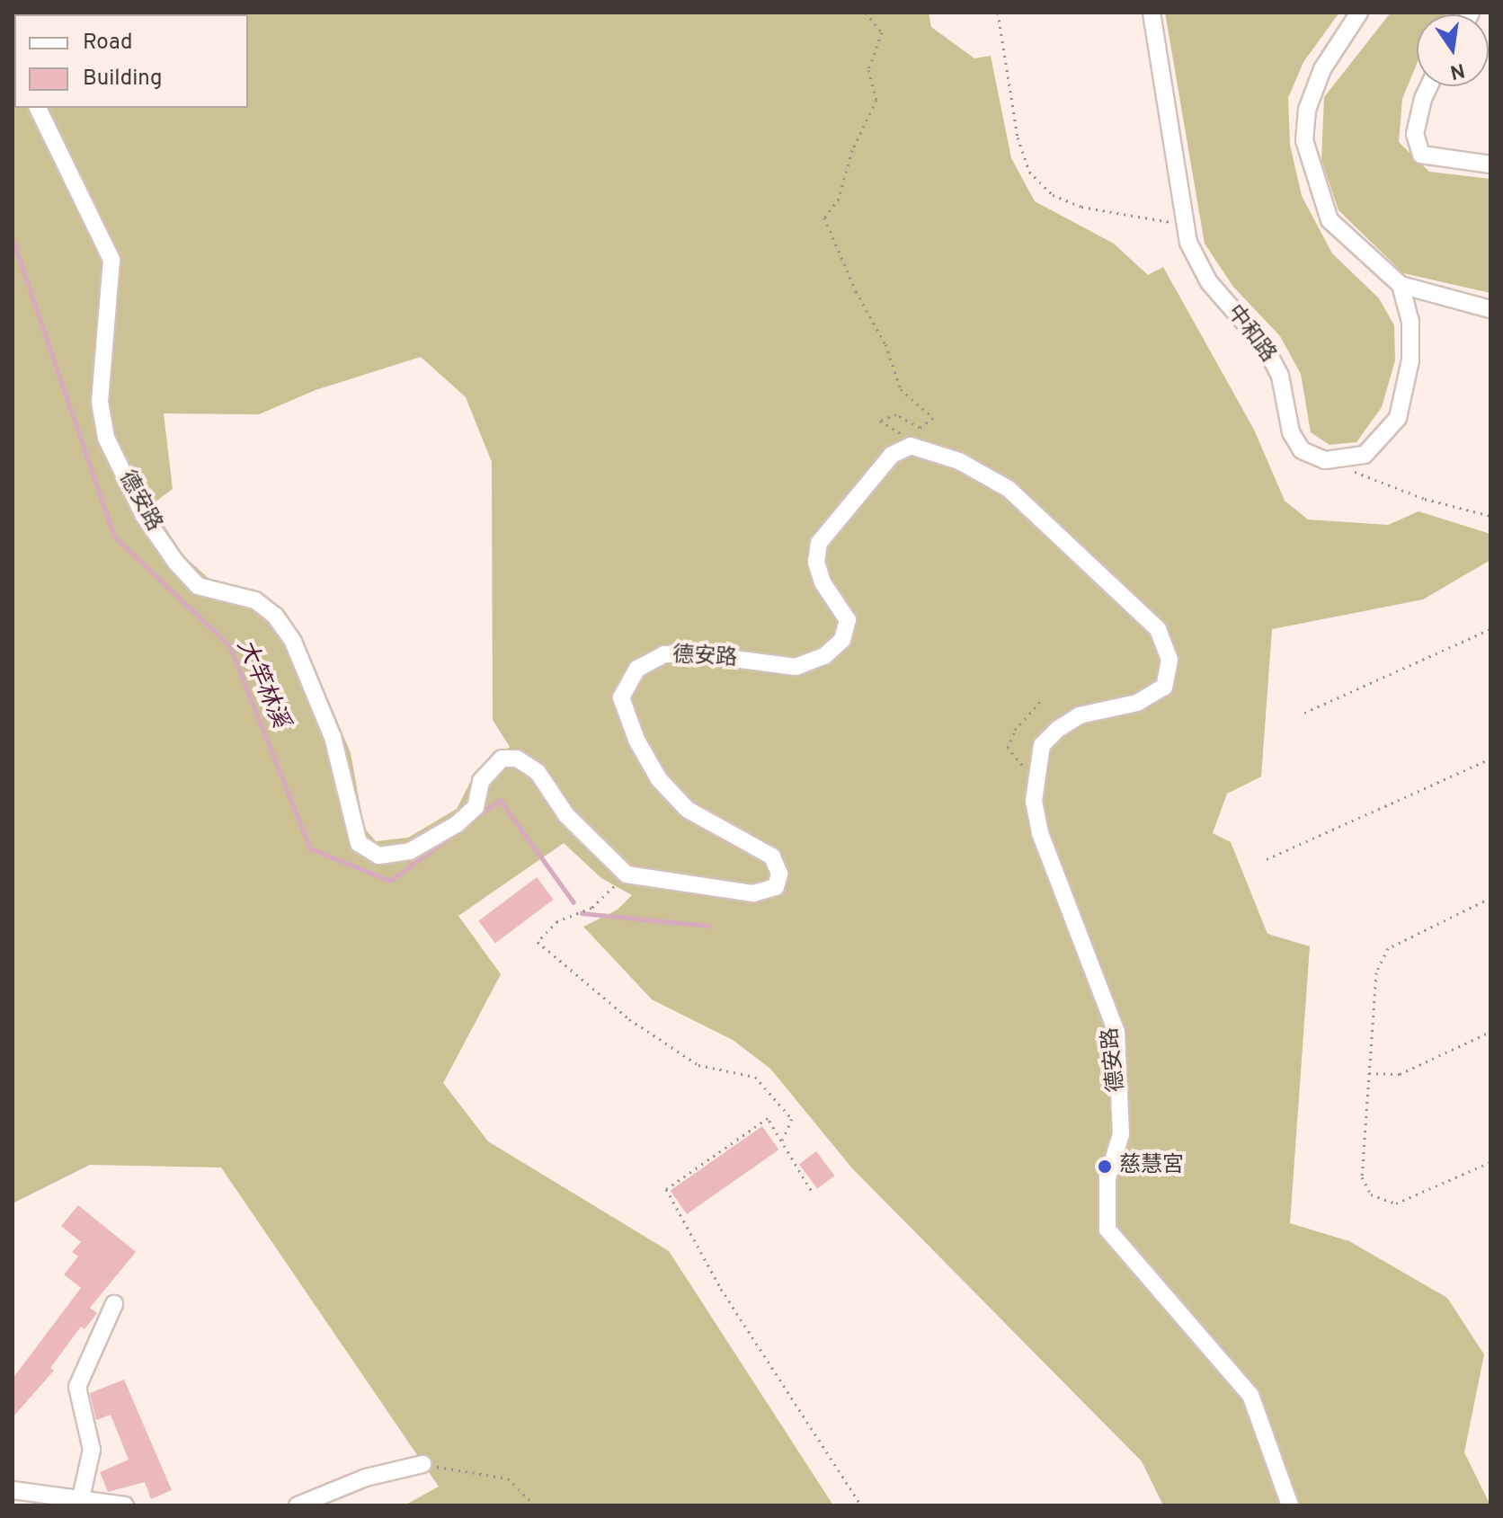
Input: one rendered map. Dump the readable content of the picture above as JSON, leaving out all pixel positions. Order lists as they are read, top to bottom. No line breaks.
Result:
{"streets":{"street":["中和路","德安路"]},"water":["大竿林溪"],"places":["慈慧宮"],"legend":["Road","Building"],"north":"bottom"}
